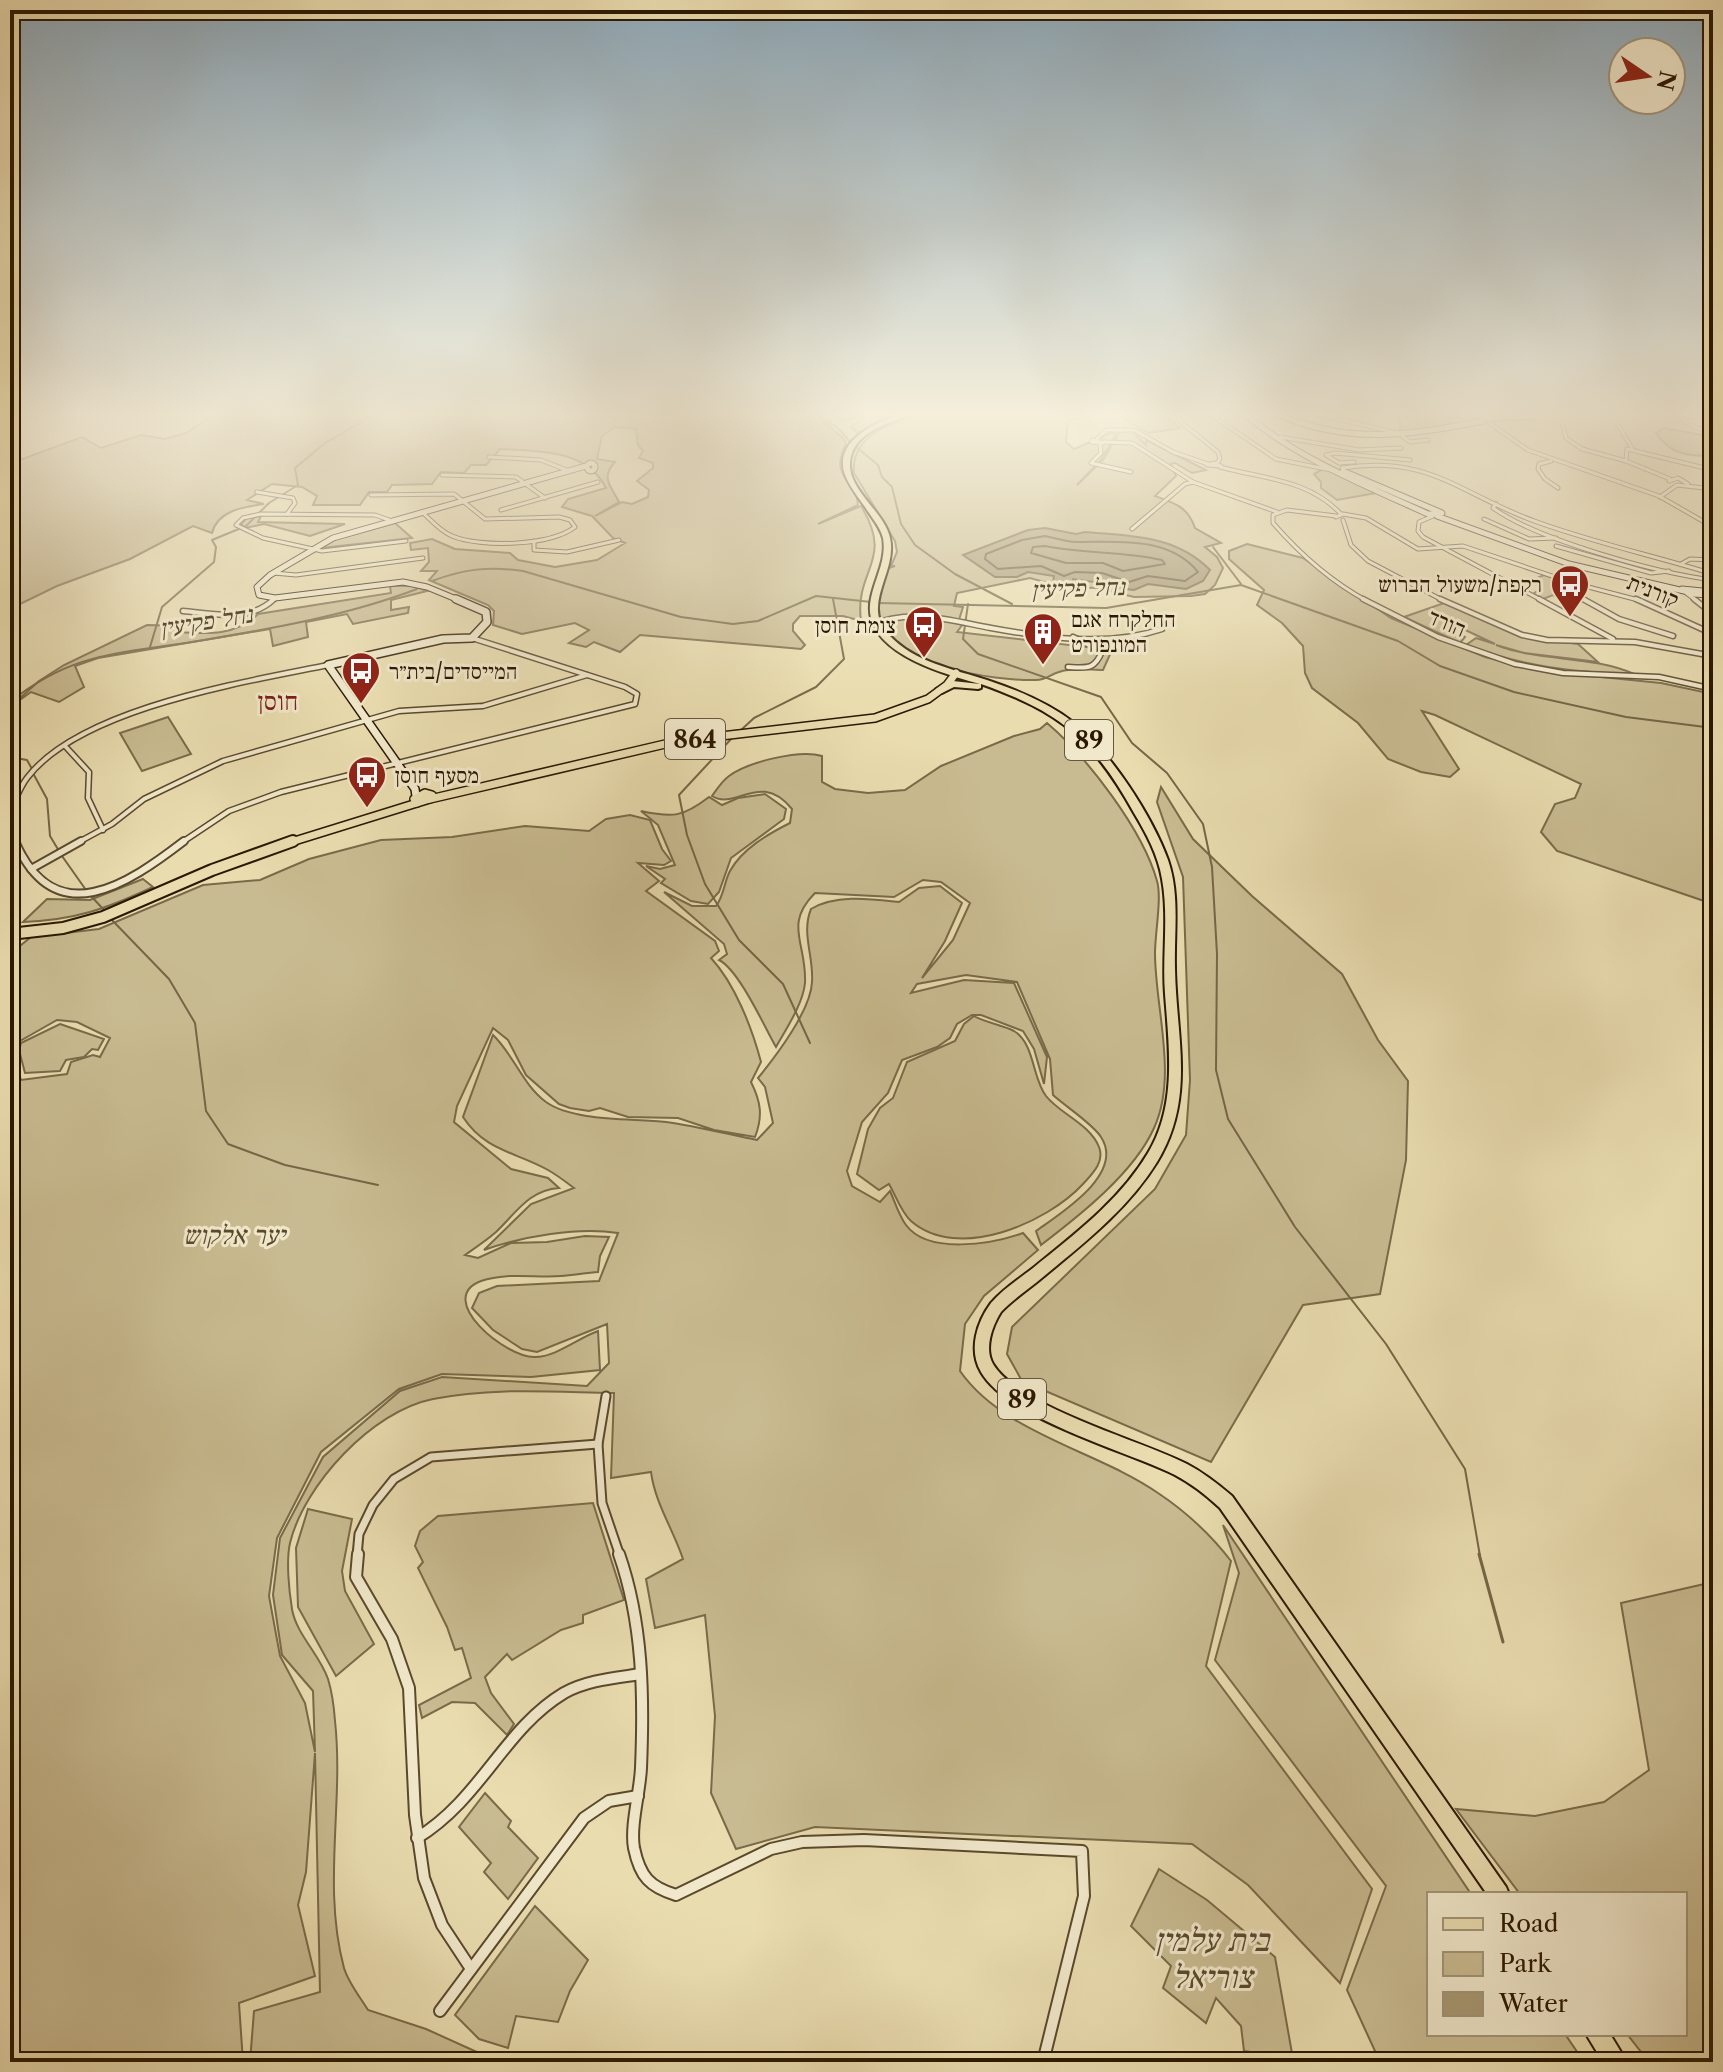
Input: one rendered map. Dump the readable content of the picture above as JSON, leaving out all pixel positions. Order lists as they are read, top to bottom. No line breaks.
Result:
{"streets":{"highway":["89"],"main road":["864"],"street":["קורנית","הורד"]},"crossings":[["864","89"]],"districts":["חוסן"],"water":["נחל פקיעין"],"parks":["יער אלקוש","בית עלמין צוריאל"],"places":{"bus stop":["רקפת/משעול הברוש","צומת חוסן","המייסדים/בית״ר","מסעף חוסן"],"building":["החלקרח אגם המונפורט"]},"legend":["Road","Park","Water"],"north":"right"}
